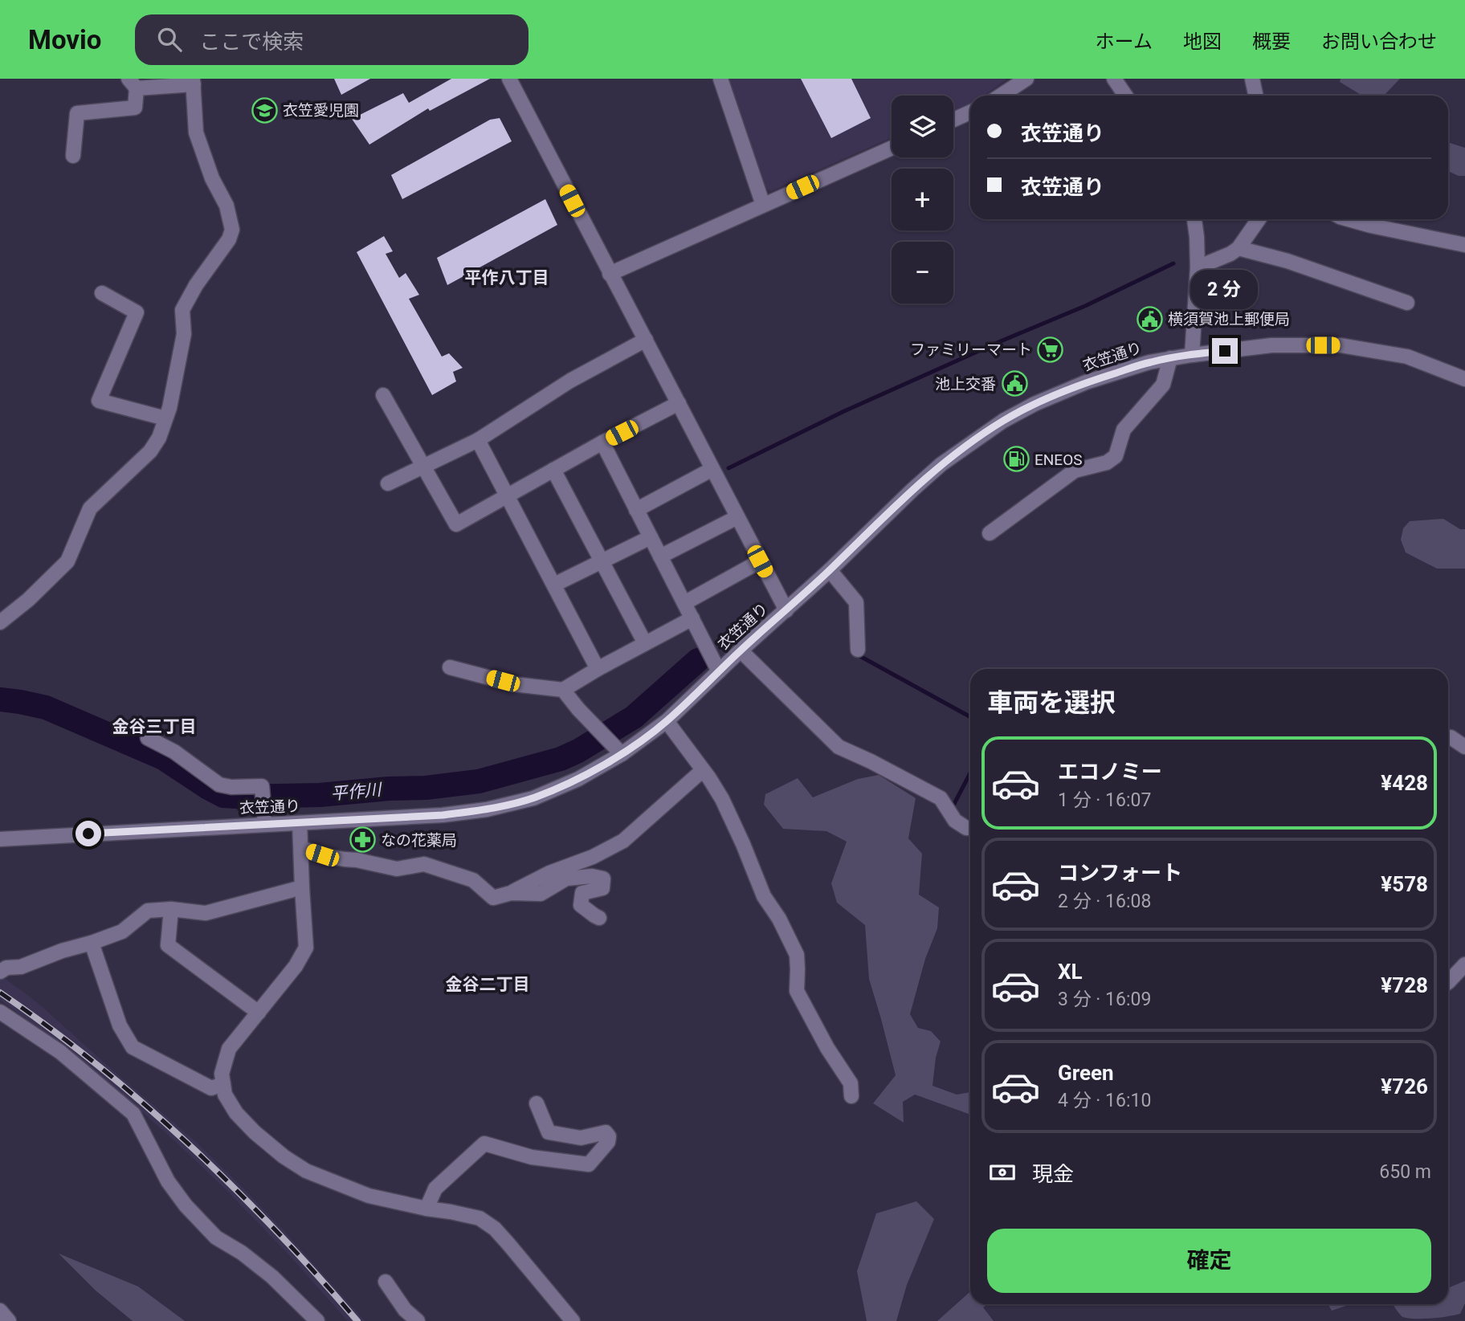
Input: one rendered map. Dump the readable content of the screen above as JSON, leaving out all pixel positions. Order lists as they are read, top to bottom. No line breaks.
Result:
{"streets":{"street":["衣笠通り"]},"districts":["平作八丁目","金谷三丁目","金谷二丁目"],"water":["平作川"],"places":{"school or university":["衣笠愛児園"],"public building":["横須賀池上郵便局","池上交番"],"supermarket":["ファミリーマート"],"fuel station":["ENEOS"],"pharmacy":["なの花薬局"]},"page":{"header":"Movio","search":"ここで検索","nav":["ホーム","地図","概要","お問い合わせ"],"map_buttons":["+","−"],"banner":["衣笠通り","衣笠通り"],"bubble":"2 分","heading":"車両を選択","list":[{"name":"エコノミー","note":"1 分 · 16:07","value":"¥428"},{"name":"コンフォート","note":"2 分 · 16:08","value":"¥578"},{"name":"XL","note":"3 分 · 16:09","value":"¥728"},{"name":"Green","note":"4 分 · 16:10","value":"¥726"}],"pay":["現金","650 m"],"buttons":"確定"}}
